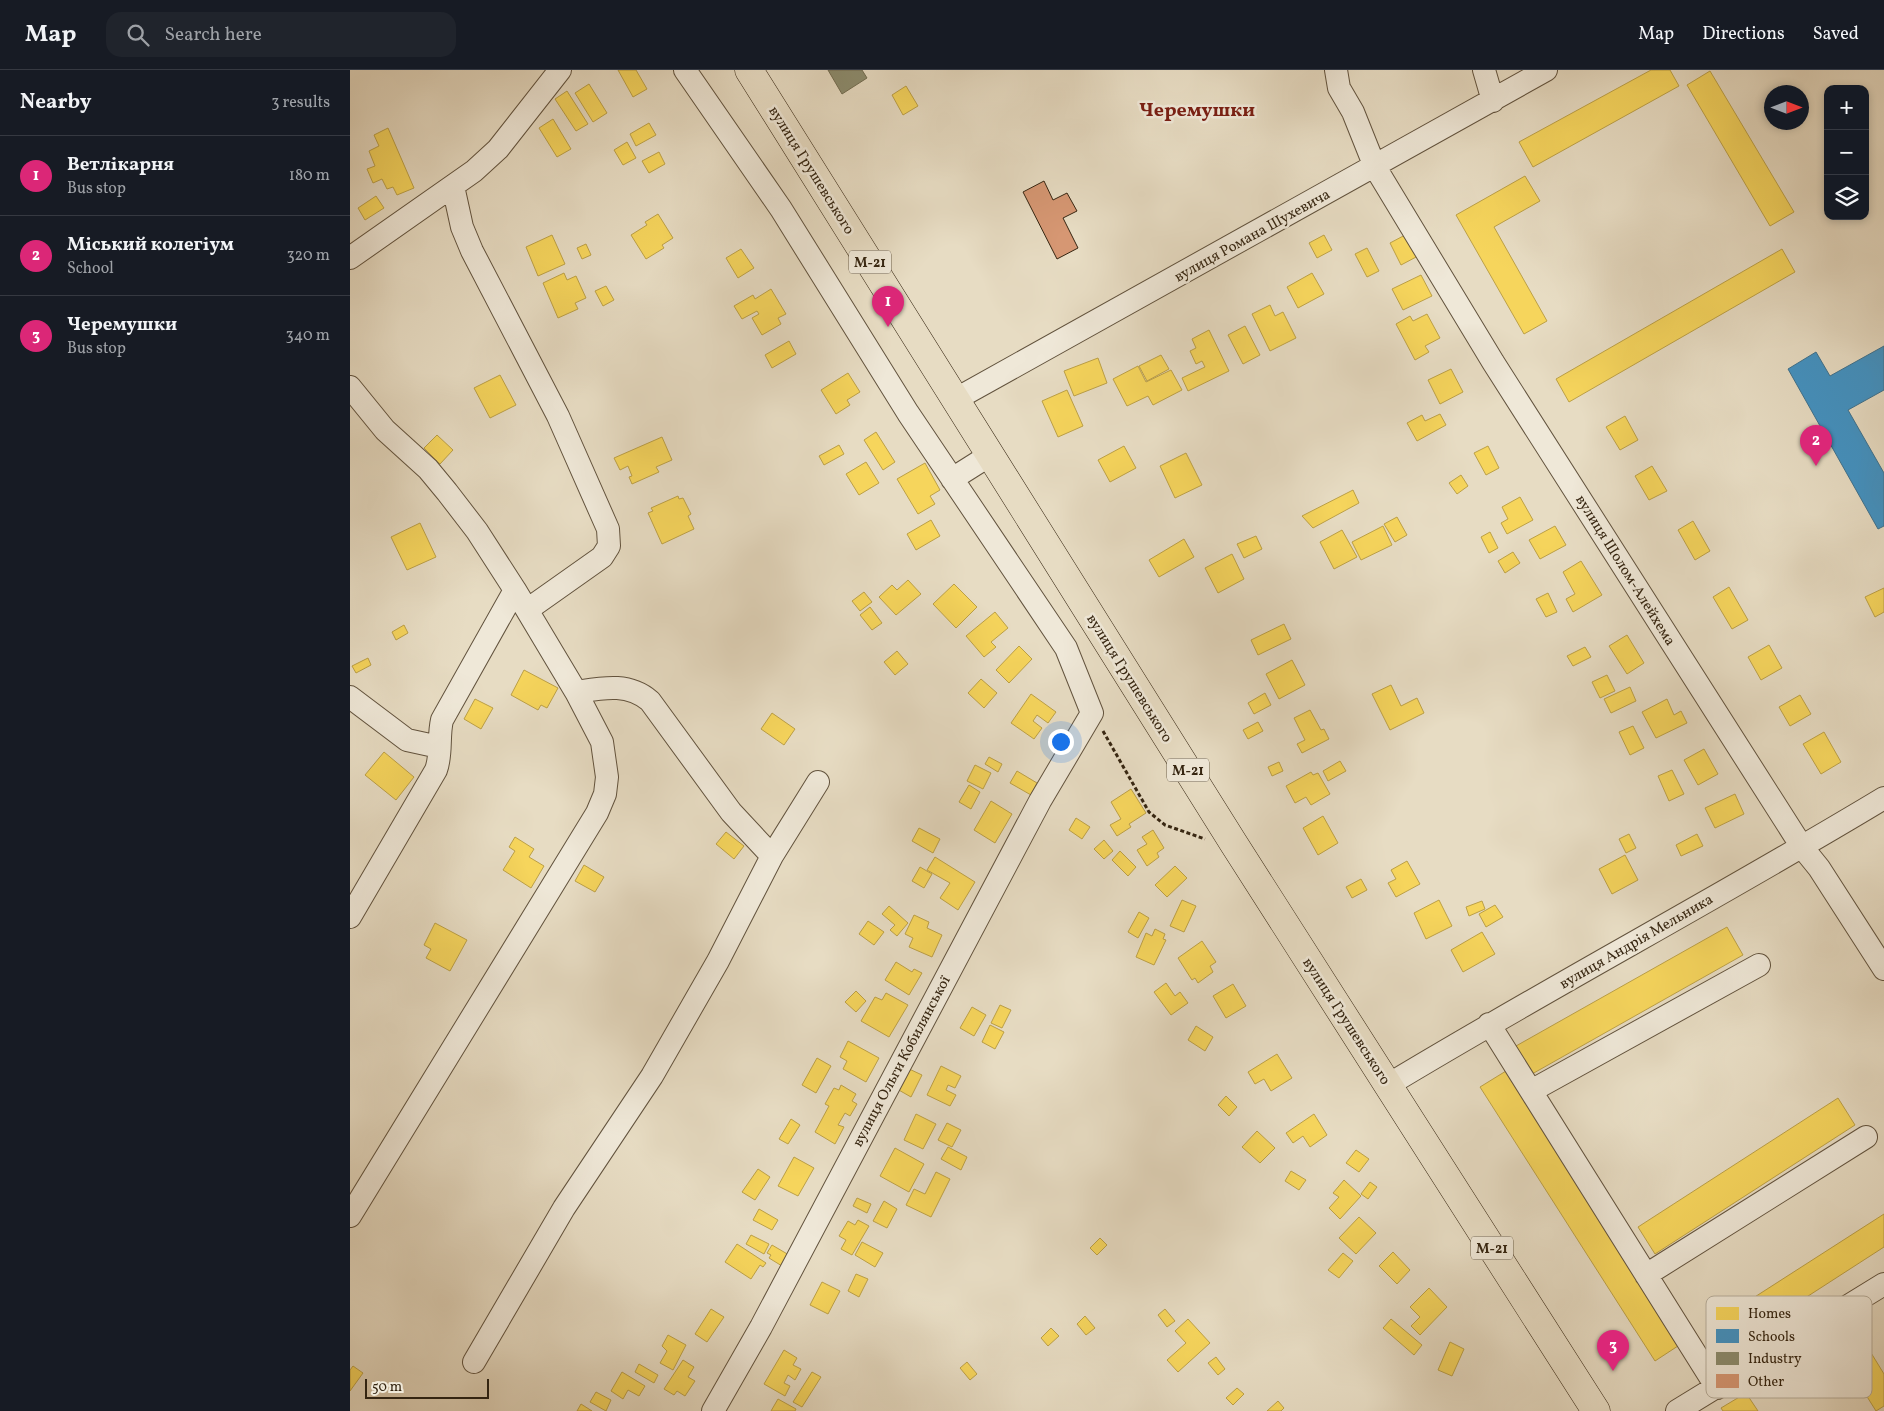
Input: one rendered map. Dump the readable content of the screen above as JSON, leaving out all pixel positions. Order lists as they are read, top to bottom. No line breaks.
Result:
{"streets":{"highway":["вулиця Грушевського","М-21"],"street":["вулиця Романа Шухевича","вулиця Шолом-Алейхема","вулиця Андрія Мельника","вулиця Ольги Кобилянської"]},"crossings":[["вулиця Грушевського","вулиця Романа Шухевича"],["вулиця Грушевського","вулиця Андрія Мельника"],["вулиця Романа Шухевича","вулиця Шолом-Алейхема"],["вулиця Шолом-Алейхема","вулиця Андрія Мельника"]],"districts":["Черемушки"],"legend":["Homes","Schools","Industry","Other"],"scale_bar":"50 m","north":"right","page":{"header":"Map","search":"Search here","nav":["Map","Directions","Saved"],"heading":["Nearby","3 results"],"map_buttons":["+","−"],"list":[{"mark":"1","name":"Ветлікарня","note":"Bus stop","value":"180 m"},{"mark":"2","name":"Міський колегіум","note":"School","value":"320 m"},{"mark":"3","name":"Черемушки","note":"Bus stop","value":"340 m"}],"pins":["1","2","3"],"scale":"50 m"}}
